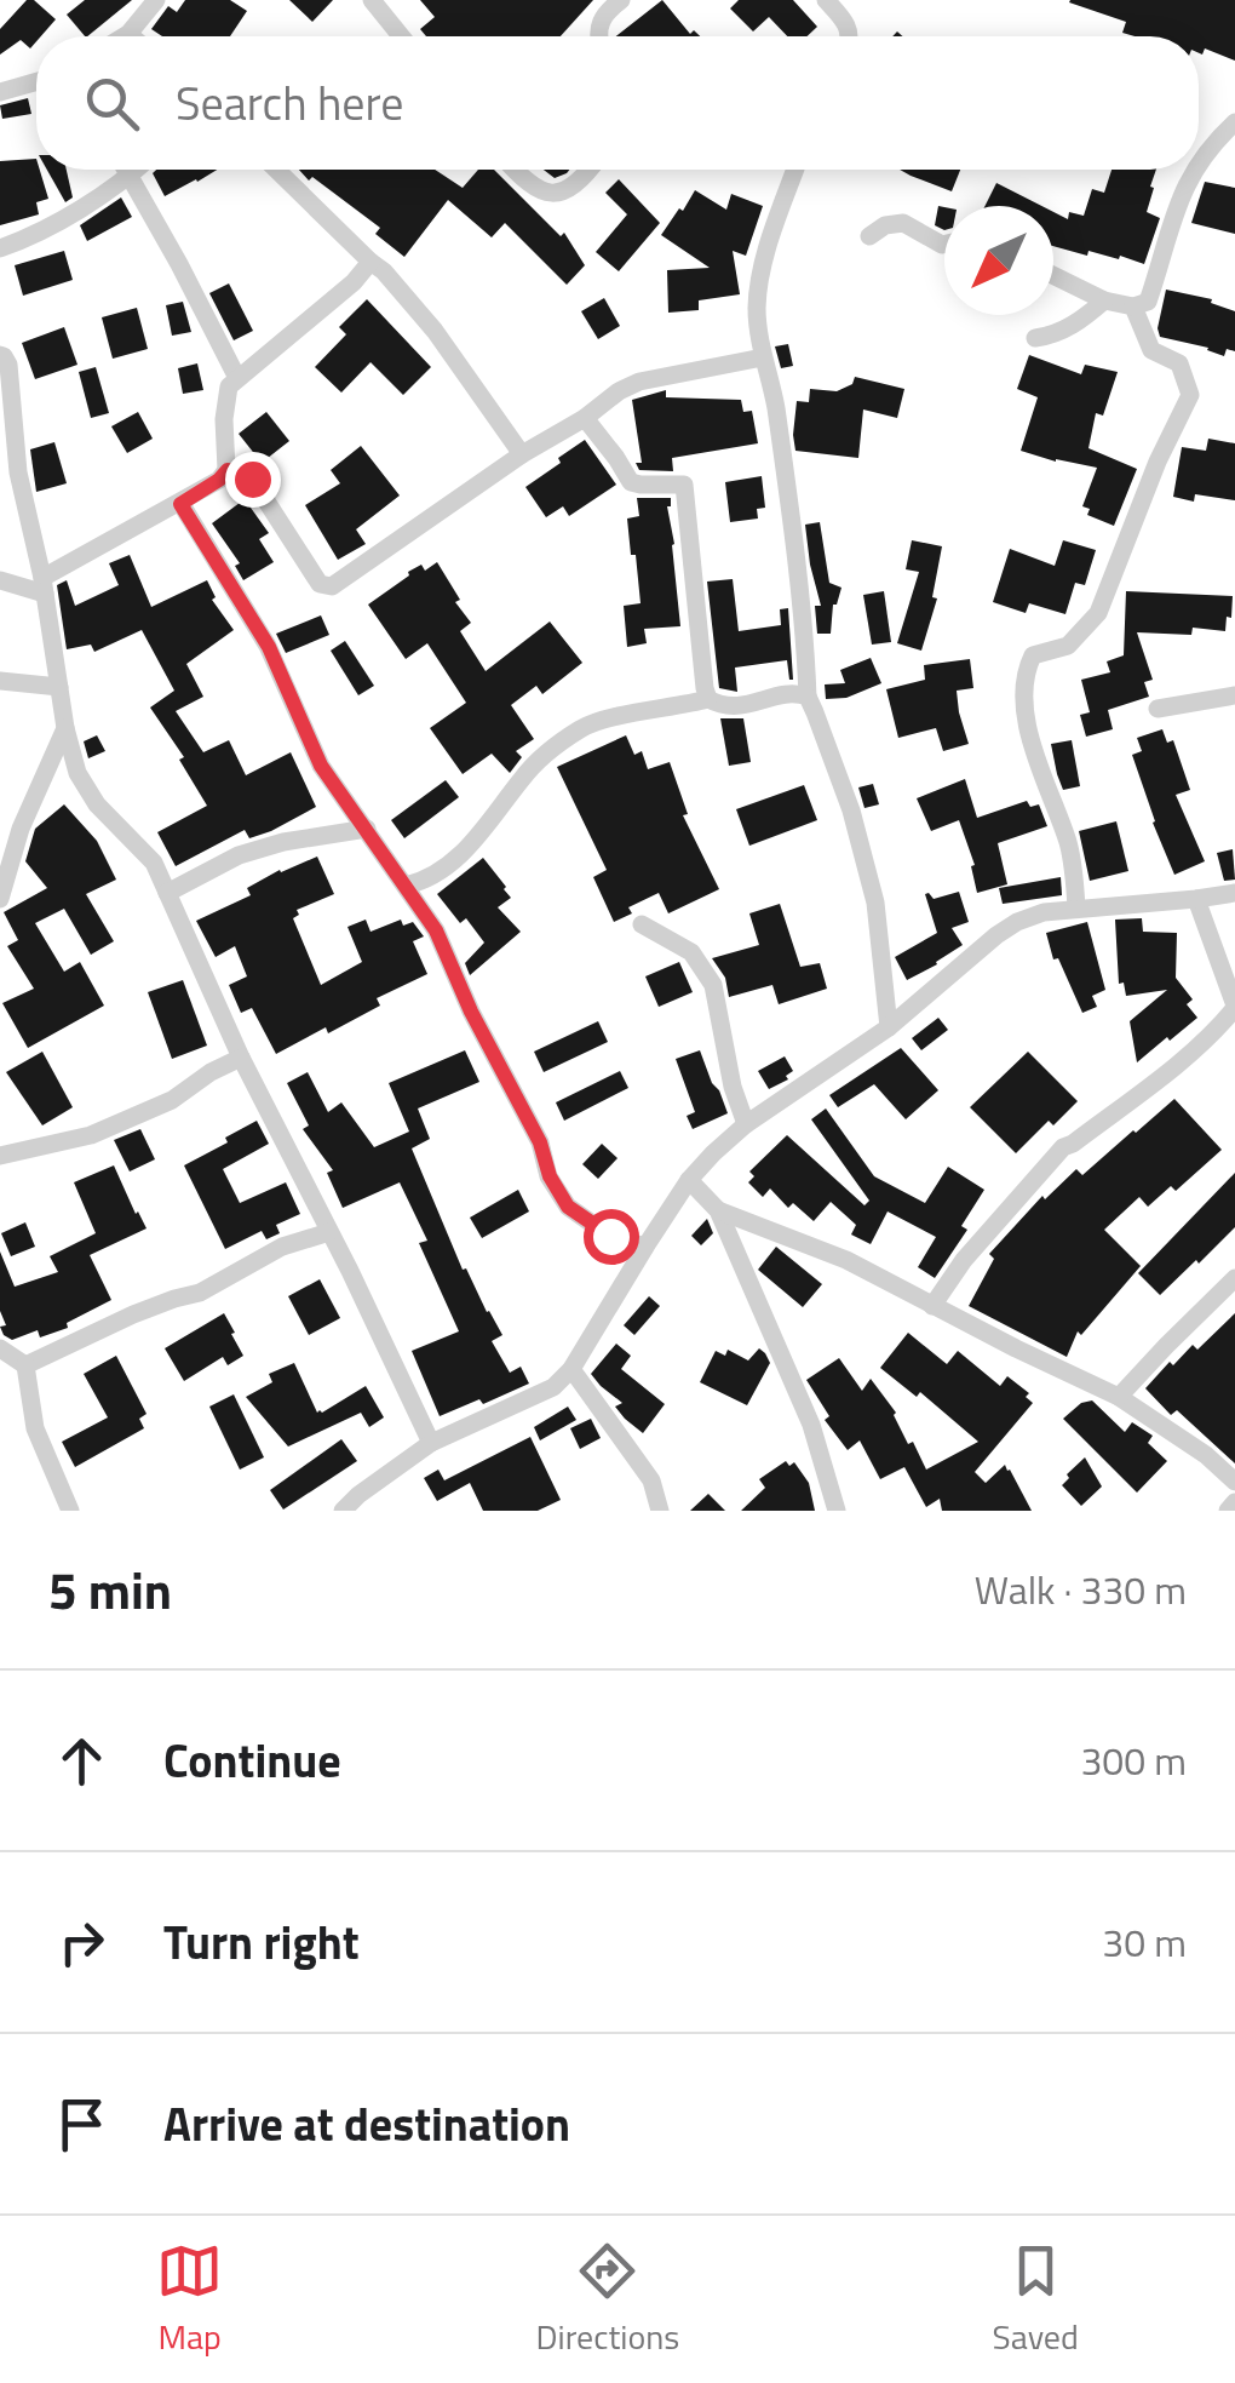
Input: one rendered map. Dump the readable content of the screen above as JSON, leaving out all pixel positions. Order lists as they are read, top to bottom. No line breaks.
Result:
{"north":"bottom left","page":{"search":"Search here","heading":["5 min","Walk · 330 m"],"list":[["Continue","300 m"],["Turn right","30 m"],"Arrive at destination"],"nav":["Map","Directions","Saved"]}}
